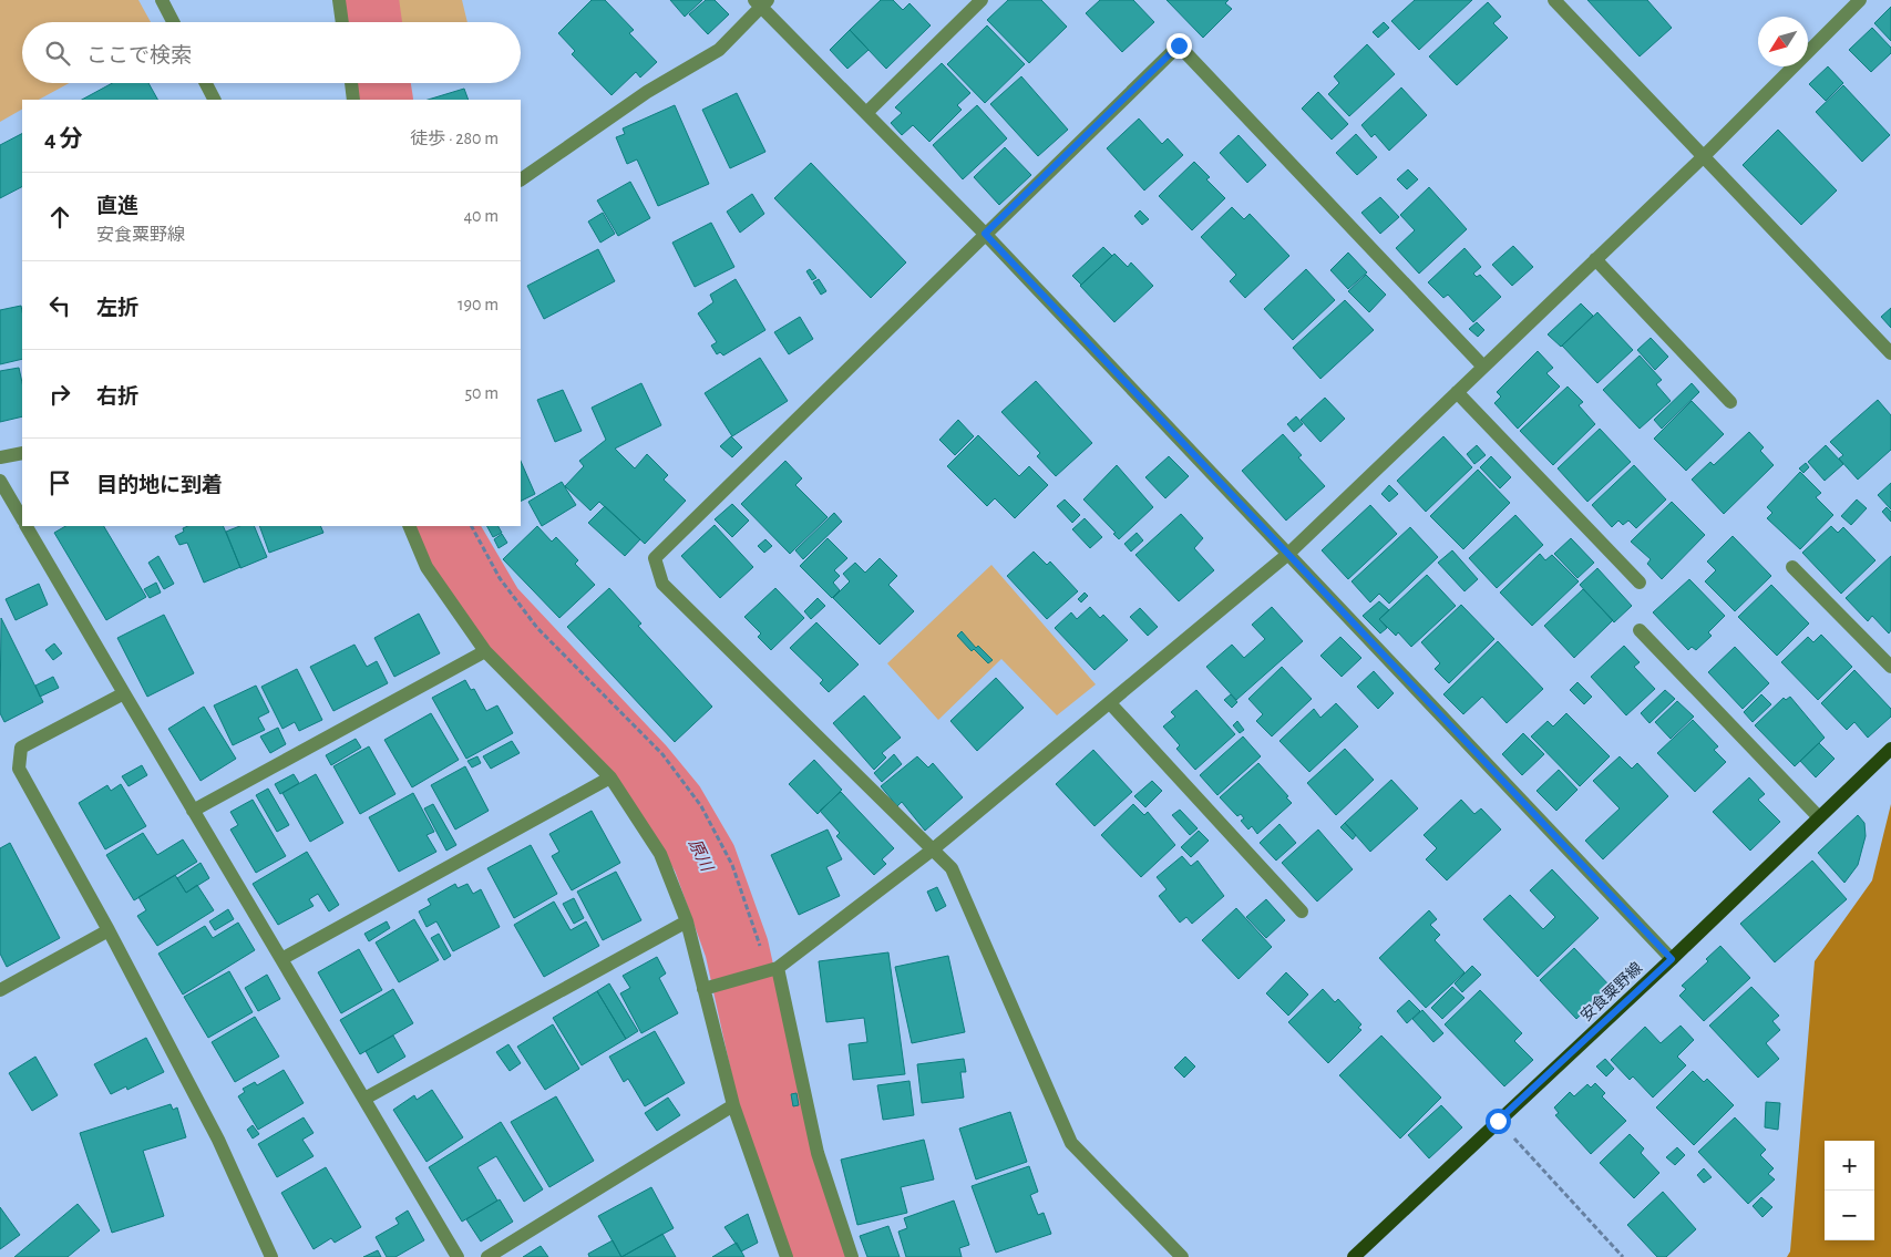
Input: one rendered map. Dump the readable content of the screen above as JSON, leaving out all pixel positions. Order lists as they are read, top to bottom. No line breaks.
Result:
{"streets":{"main road":["安食粟野線"]},"water":["原川"],"north":"bottom left","page":{"search":"ここで検索","heading":["4 分","徒歩 · 280 m"],"list":[["直進","安食粟野線","40 m"],["左折","190 m"],["右折","50 m"],"目的地に到着"],"map_buttons":["+","−"]}}
